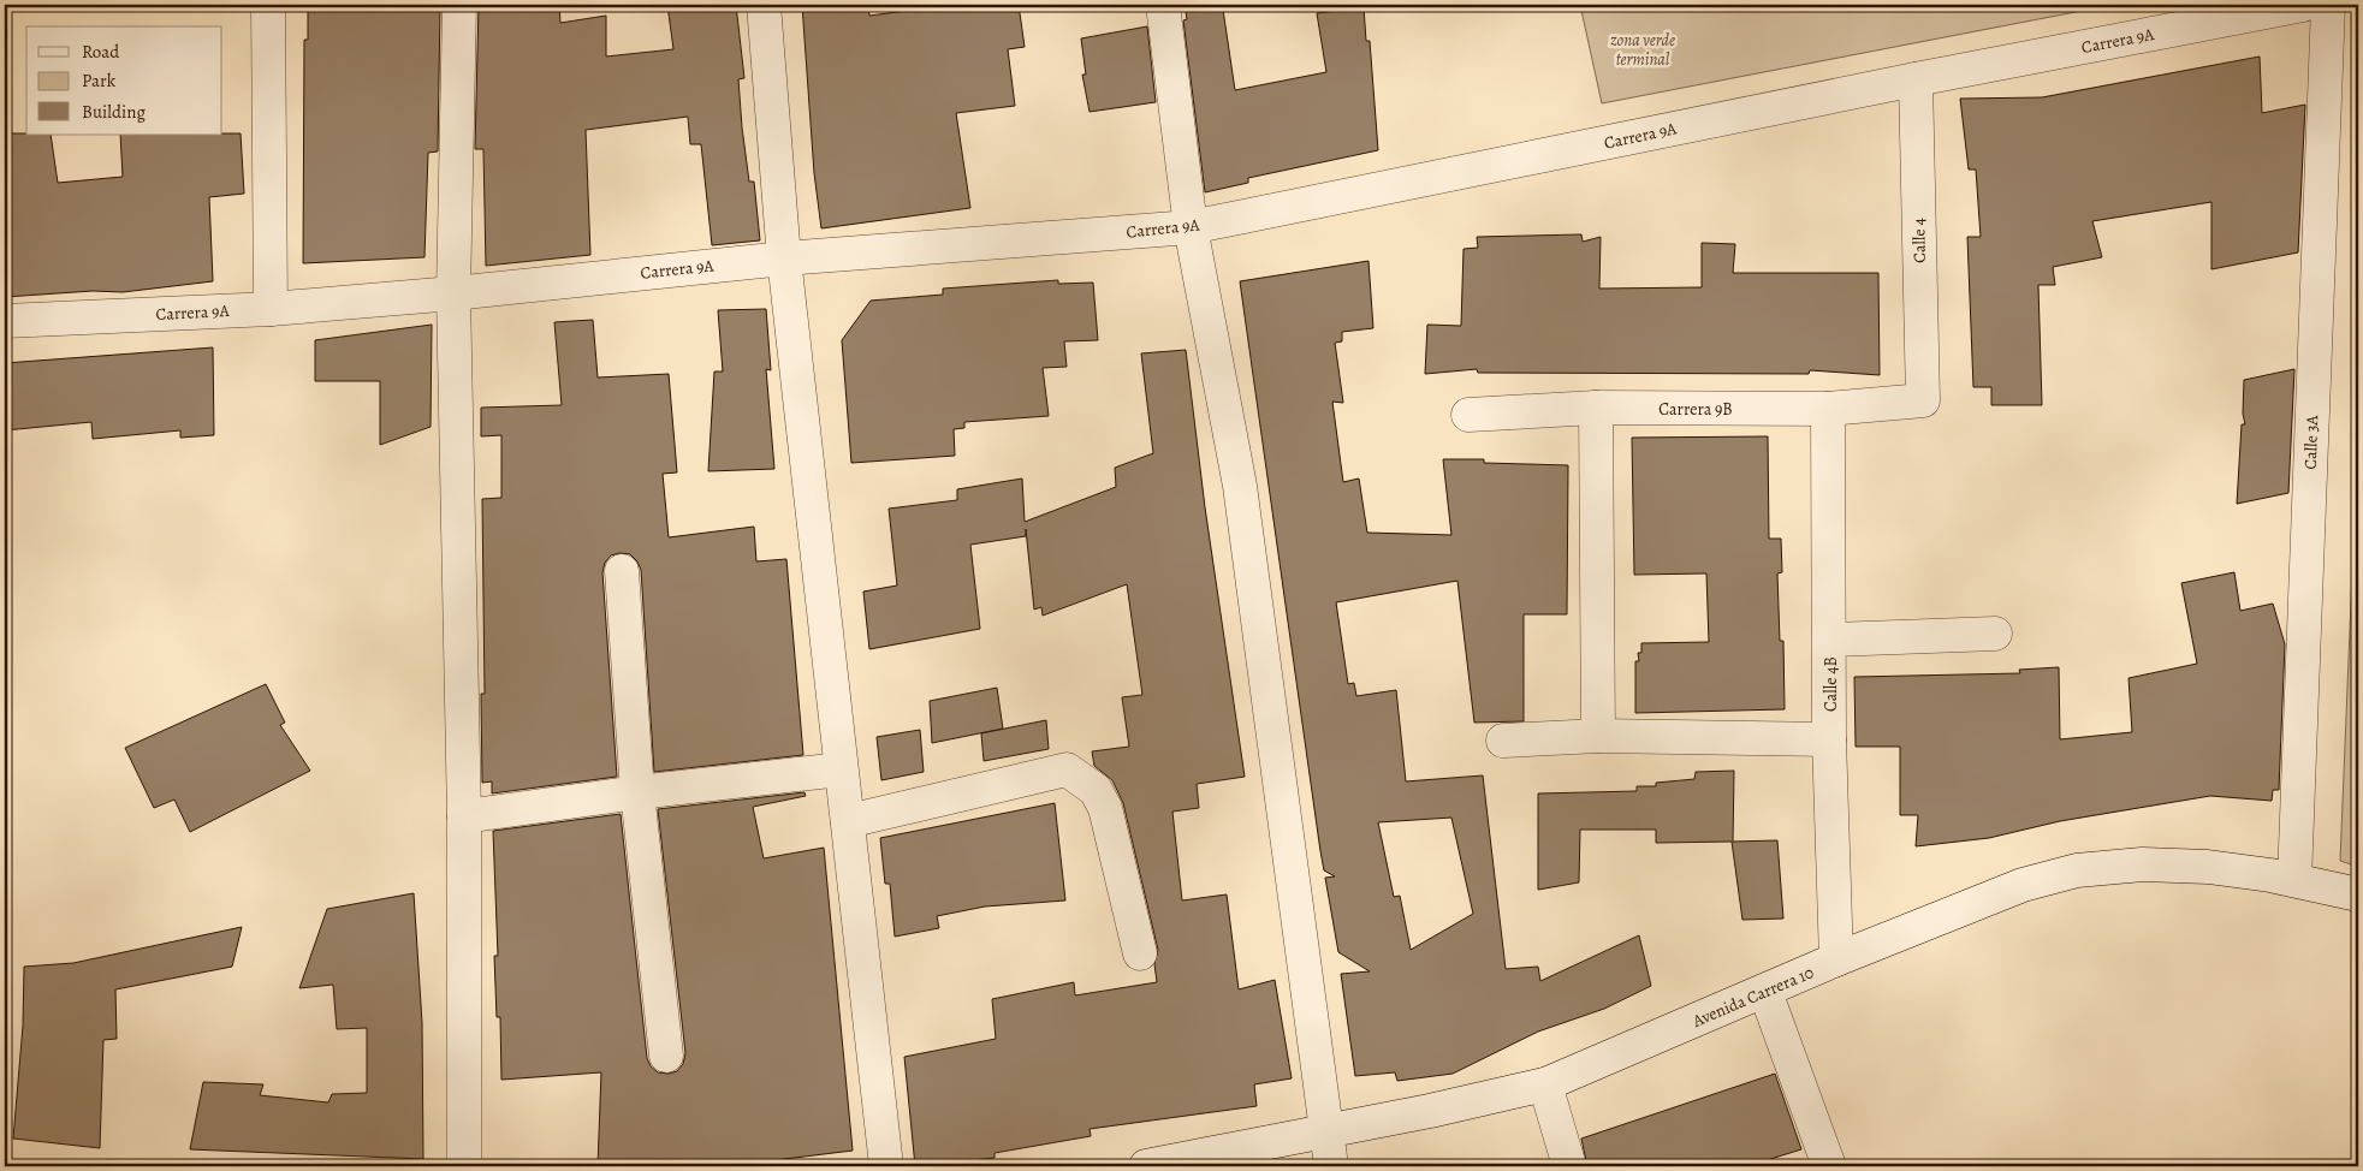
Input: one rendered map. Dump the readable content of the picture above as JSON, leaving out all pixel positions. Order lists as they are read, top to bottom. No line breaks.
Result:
{"streets":{"street":["Carrera 9A","Calle 4","Carrera 9B","Calle 3A","Calle 4B","Avenida Carrera 10"]},"crossings":[["Carrera 9A","Calle 4"],["Calle 4","Carrera 9B"],["Carrera 9B","Calle 4B"],["Calle 3A","Avenida Carrera 10"],["Calle 4B","Avenida Carrera 10"]],"parks":["zona verde terminal"],"legend":["Road","Park","Building"]}
